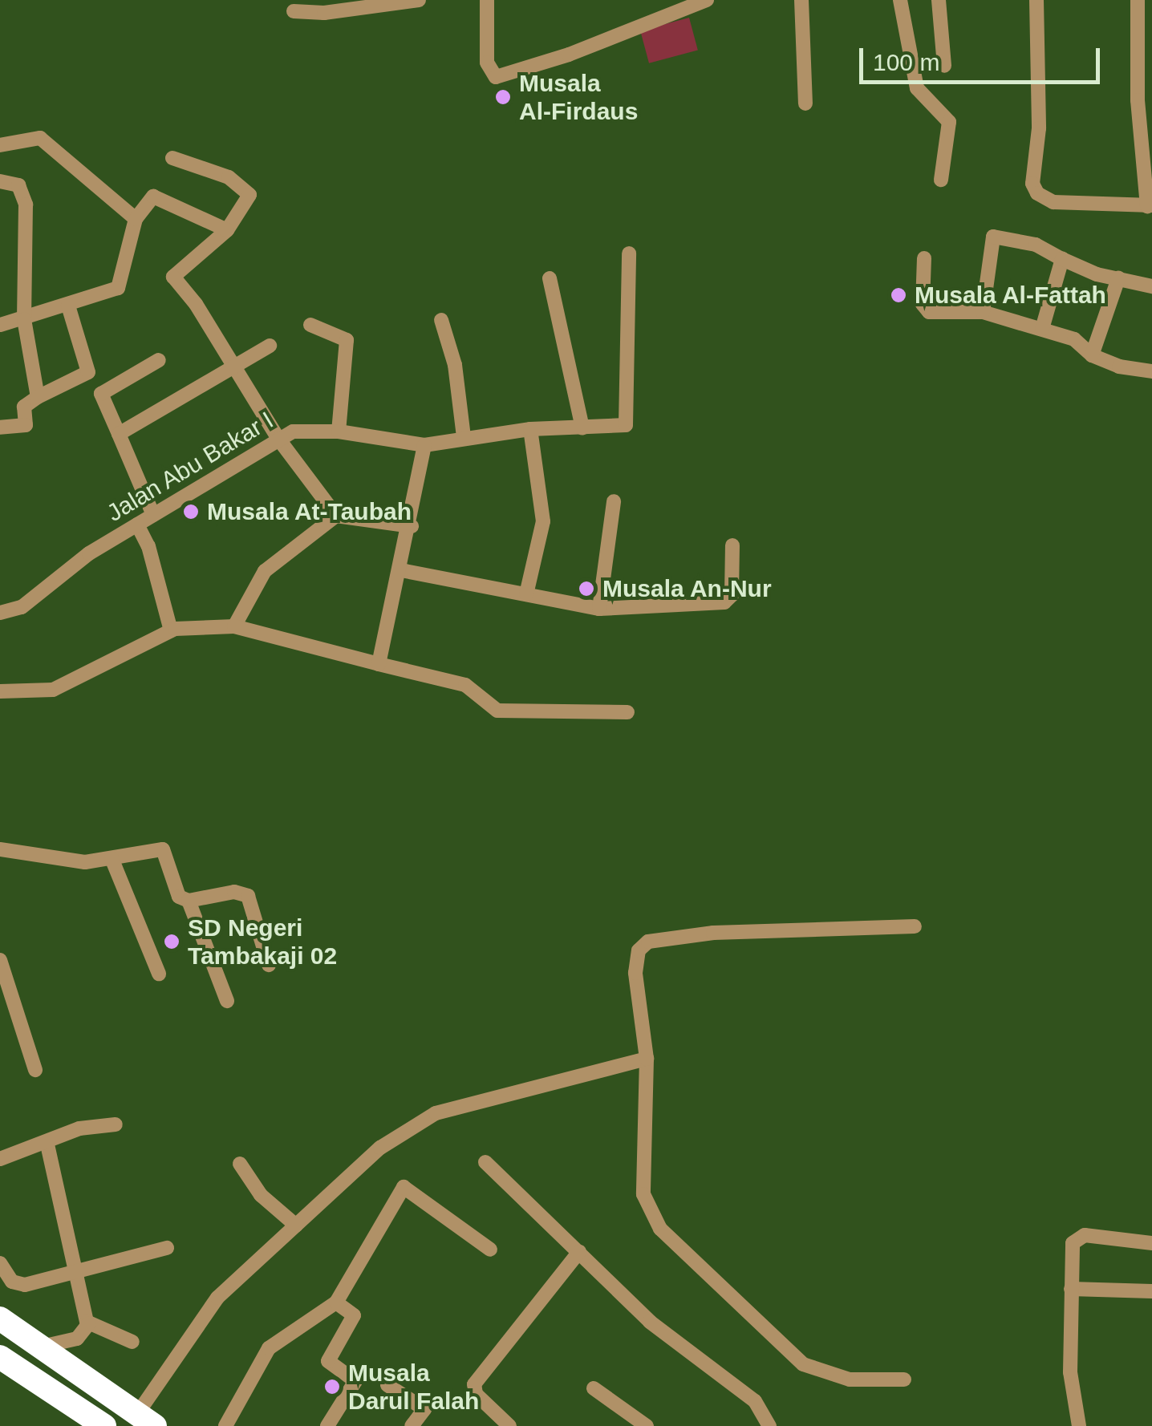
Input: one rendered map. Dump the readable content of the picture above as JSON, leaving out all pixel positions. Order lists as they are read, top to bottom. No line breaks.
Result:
{"streets":{"street":["Jalan Abu Bakar I"]},"places":["Musala Al-Firdaus","Musala Al-Fattah","Musala At-Taubah","Musala An-Nur","SD Negeri Tambakaji 02","Musala Darul Falah"],"scale_bar":"100 m"}
